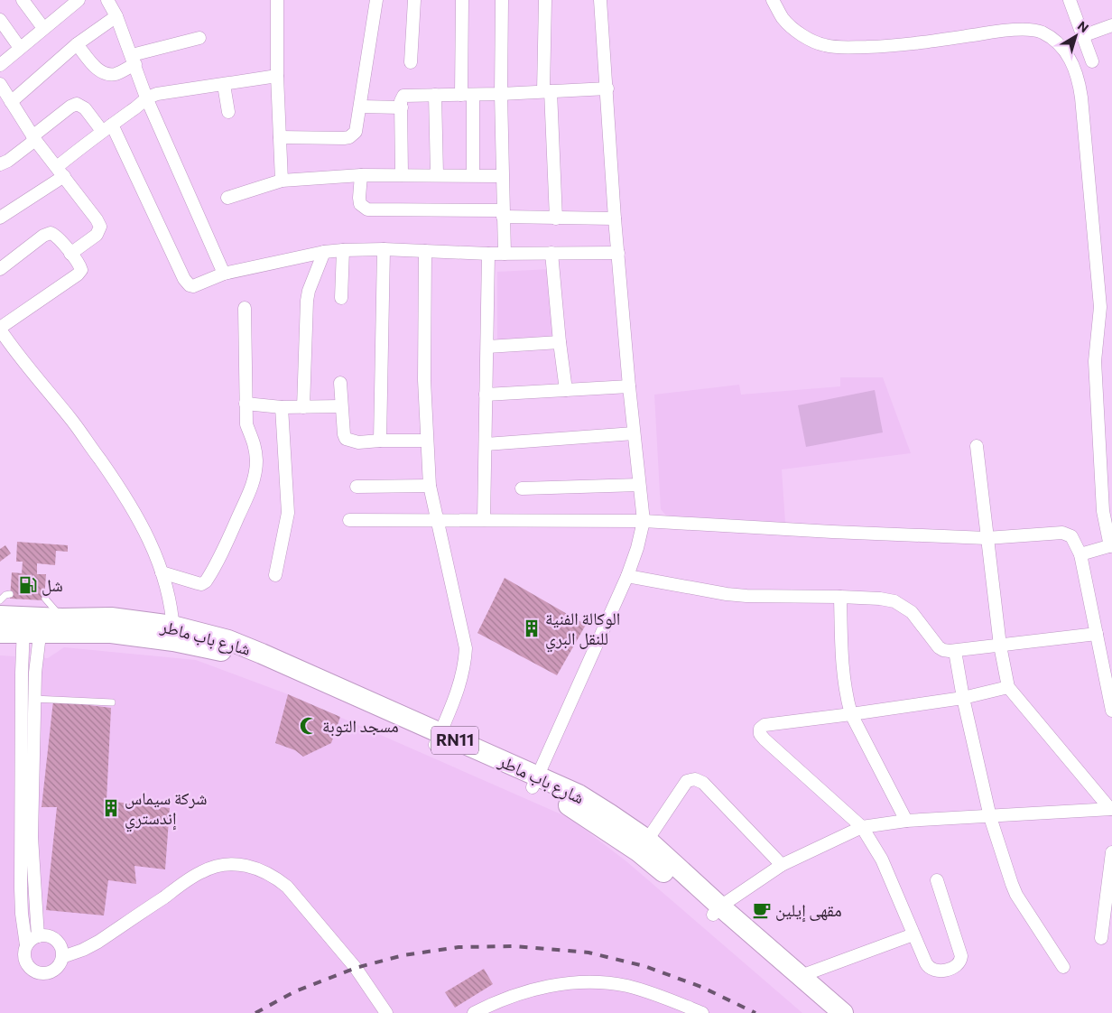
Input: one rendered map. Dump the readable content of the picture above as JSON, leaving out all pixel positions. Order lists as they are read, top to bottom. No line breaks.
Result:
{"streets":{"main road":["شارع باب ماطر","RN11"]},"places":{"fuel station":["شل"],"building":["الوكالة الفنية للنقل البري","شركة سيماس إندستري"],"mosque":["مسجد التوبة"],"cafe":["مقهى إيلين"]},"north":"top right"}
